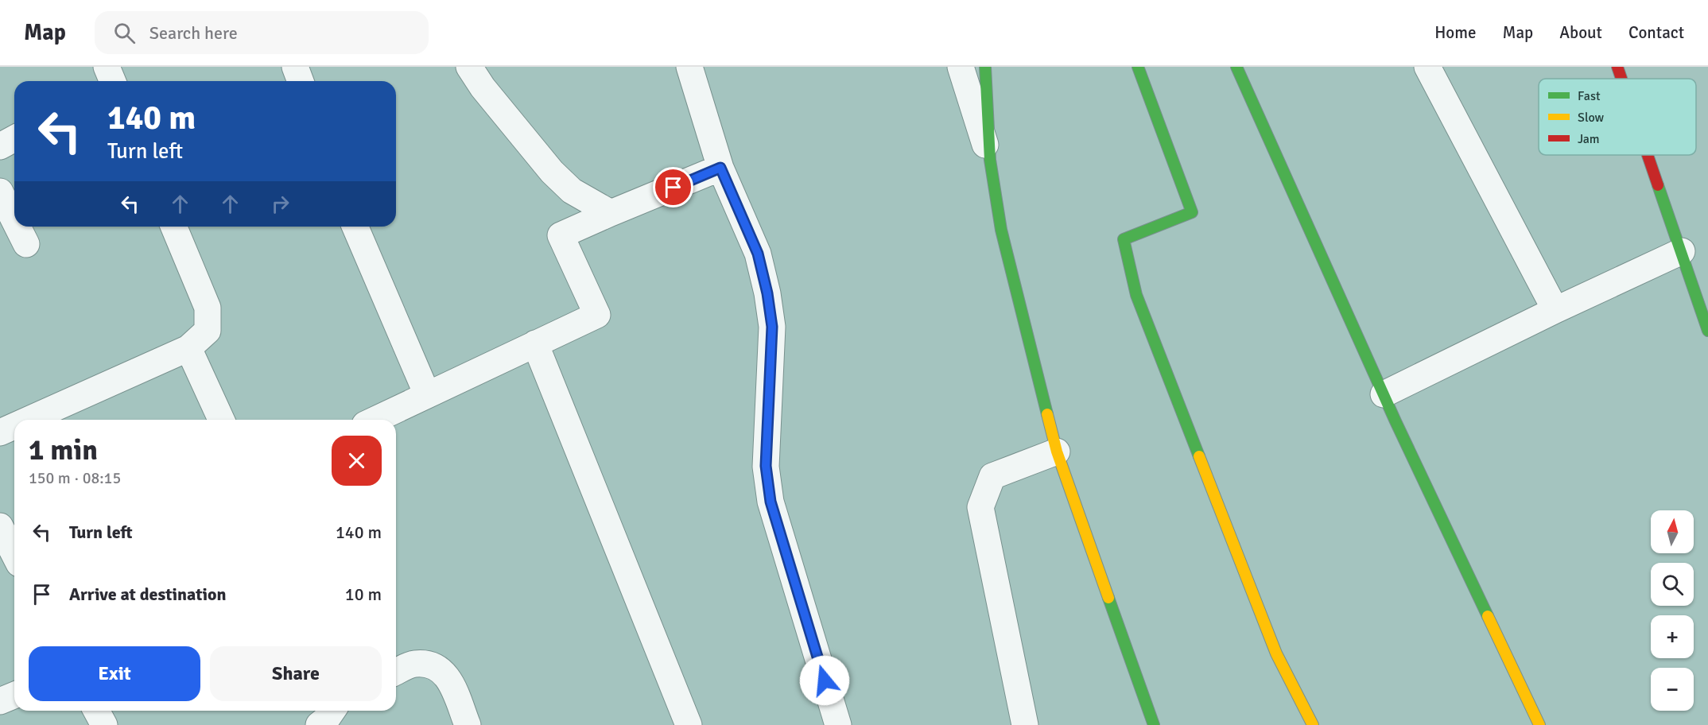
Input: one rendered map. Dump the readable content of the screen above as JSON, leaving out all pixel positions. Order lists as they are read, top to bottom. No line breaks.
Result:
{"legend":["Fast","Slow","Jam"],"north":"top","page":{"header":"Map","search":"Search here","nav":["Home","Map","About","Contact"],"turn":["140 m","Turn left"],"heading":["1 min","150 m · 08:15"],"list":[{"name":"Turn left","value":"140 m"},{"name":"Arrive at destination","value":"10 m"}],"map_buttons":["+","−"],"buttons":["Exit","Share"]}}
